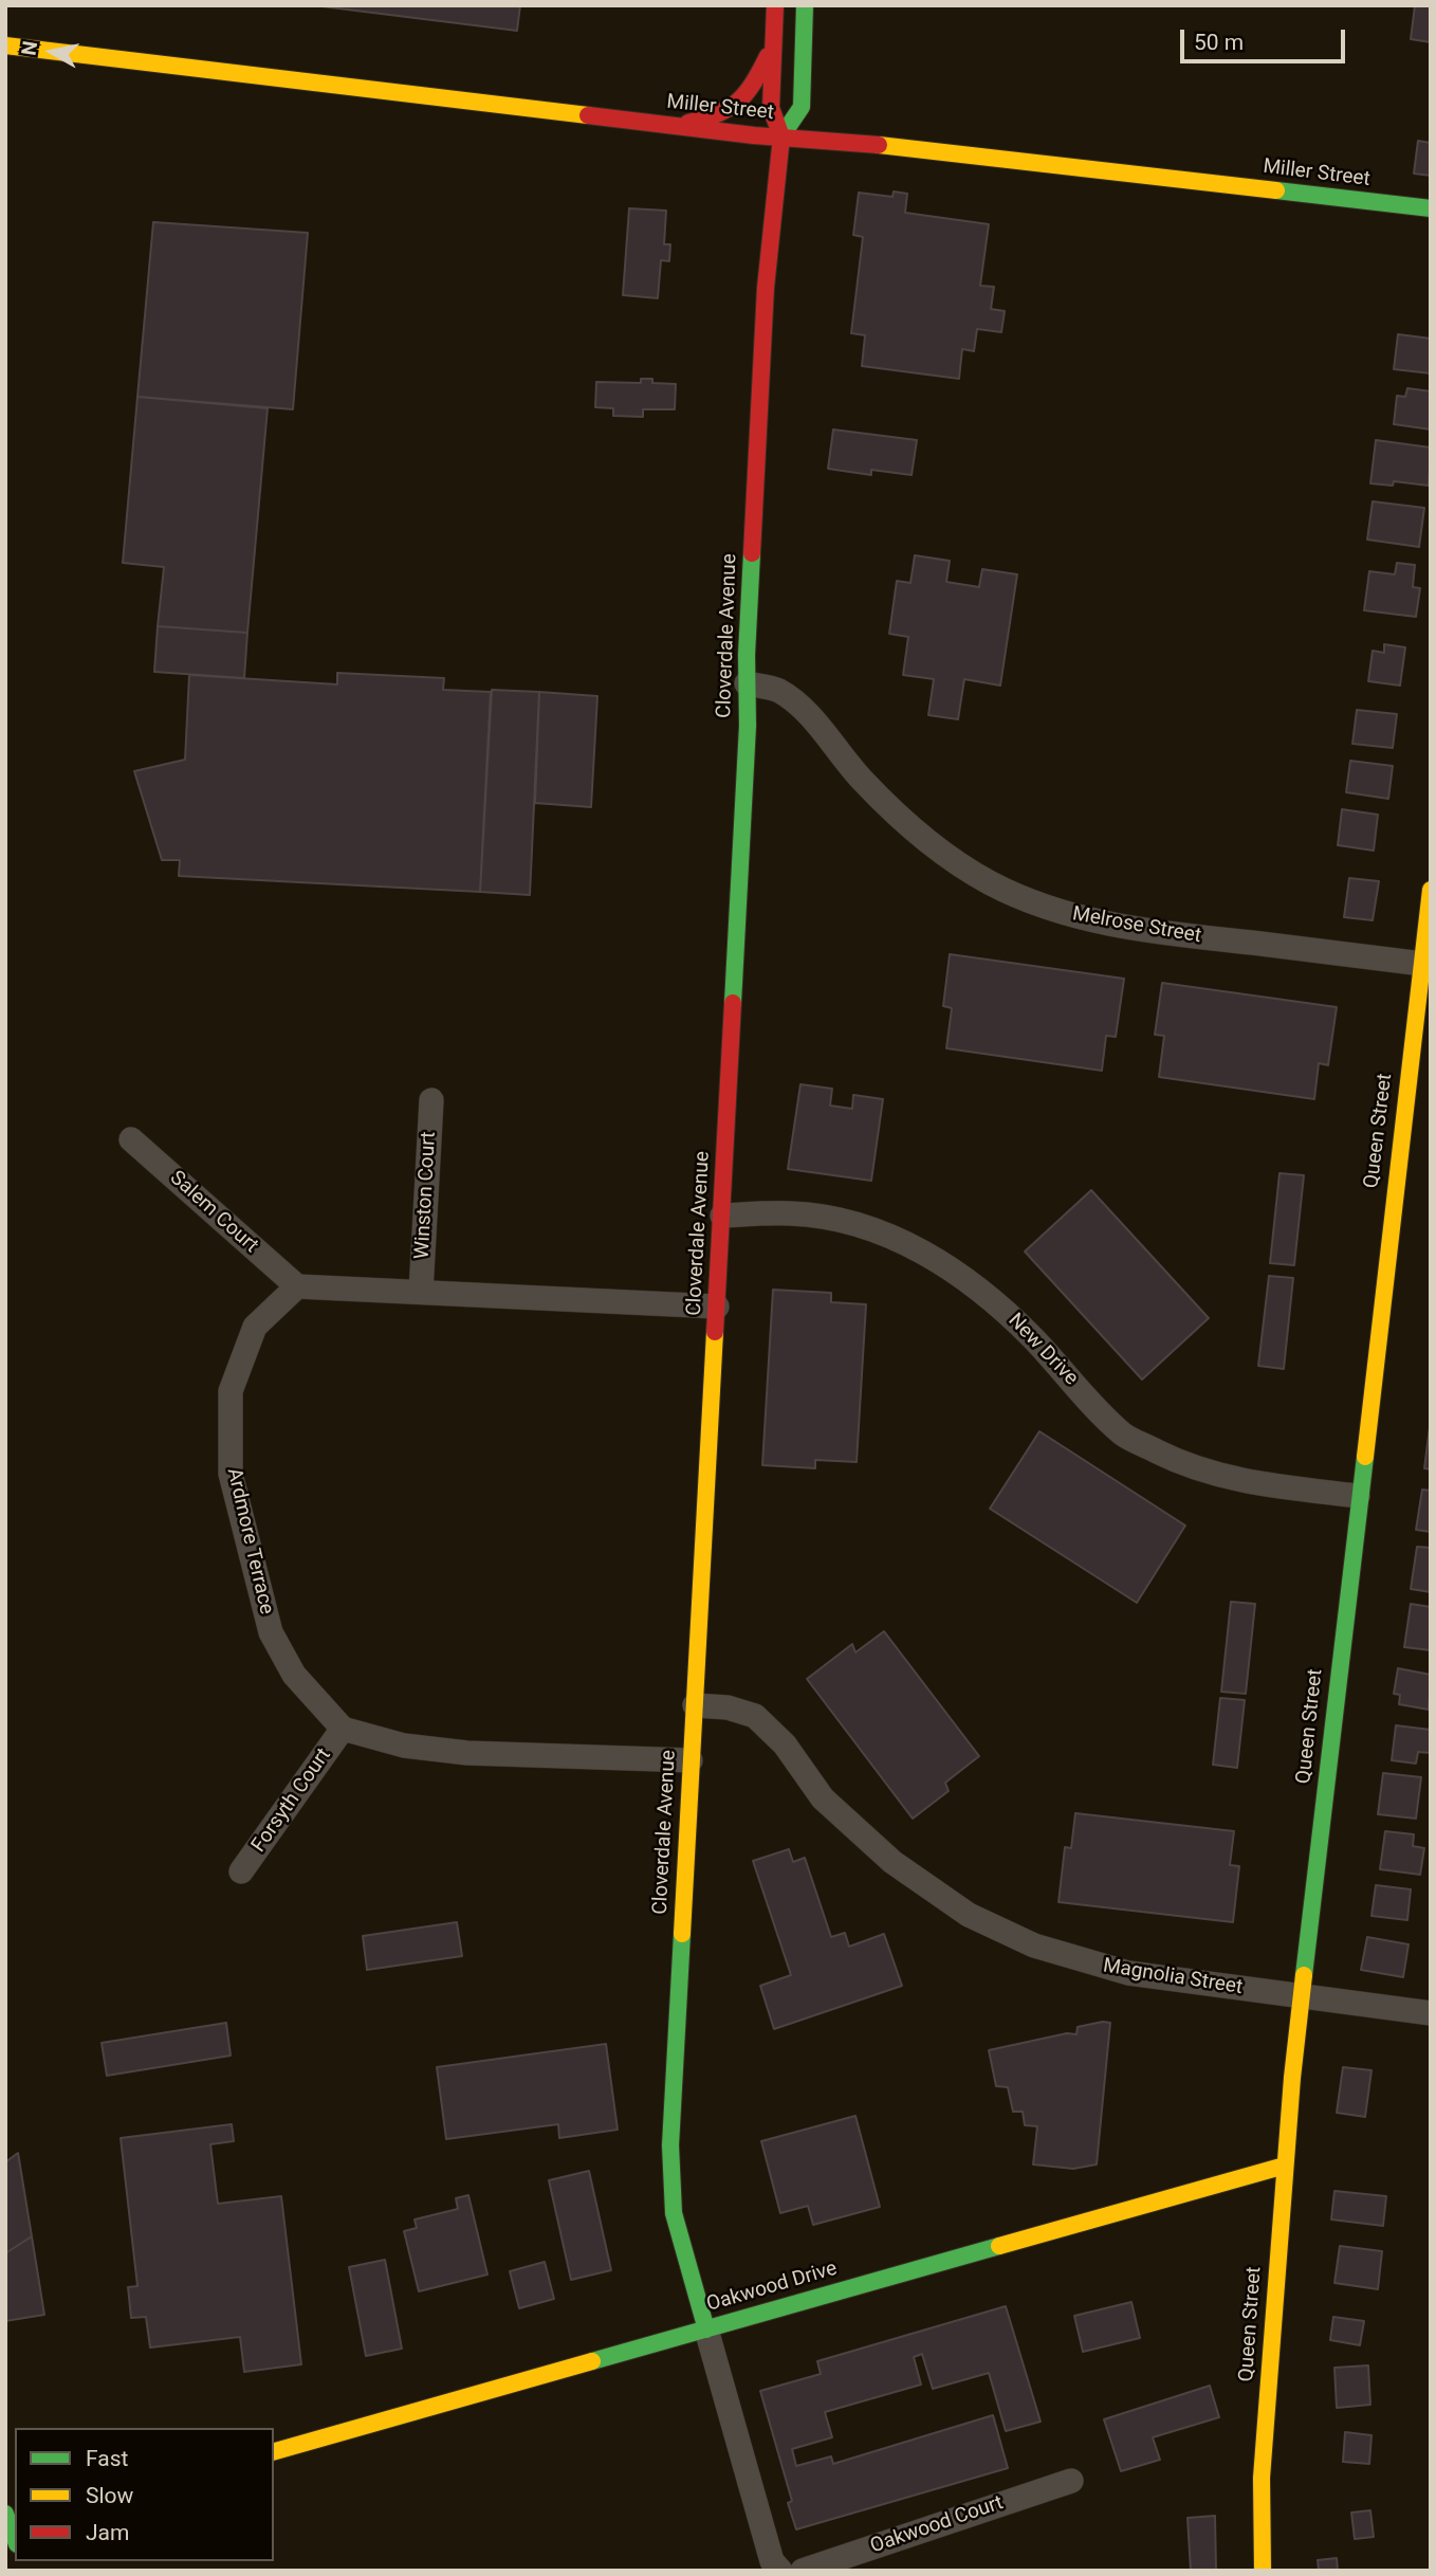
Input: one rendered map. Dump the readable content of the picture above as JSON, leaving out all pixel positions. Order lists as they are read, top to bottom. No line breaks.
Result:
{"streets":{"street":["Miller Street","Cloverdale Avenue","Melrose Street","Queen Street","Winston Court","Salem Court","New Drive","Ardmore Terrace","Forsyth Court","Magnolia Street","Oakwood Drive","Oakwood Court"]},"crossings":[["Miller Street","Cloverdale Avenue"],["Cloverdale Avenue","Melrose Street"],["Cloverdale Avenue","New Drive"],["Cloverdale Avenue","Magnolia Street"],["Cloverdale Avenue","Oakwood Drive"],["Melrose Street","Queen Street"],["Queen Street","New Drive"],["Queen Street","Magnolia Street"],["Queen Street","Oakwood Drive"],["Salem Court","Ardmore Terrace"],["Ardmore Terrace","Forsyth Court"]],"legend":["Fast","Slow","Jam"],"scale_bar":"50 m","north":"left"}
